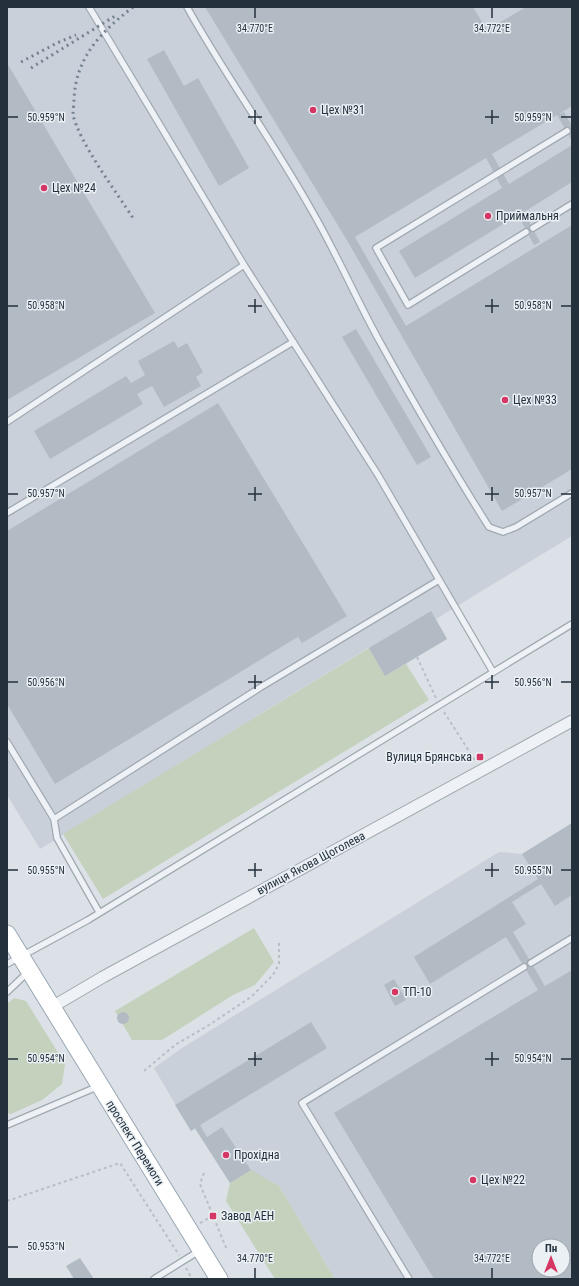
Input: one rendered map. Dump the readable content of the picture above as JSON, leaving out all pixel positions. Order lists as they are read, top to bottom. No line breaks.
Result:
{"streets":{"main road":["проспект Перемоги"],"street":["вулиця Якова Щоголева"]},"crossings":[["вулиця Якова Щоголева","проспект Перемоги"]],"places":{"other":["Цех №31","Цех №24","Приймальня","Цех №33","ТП-10","Прохідна","Цех №22"],"transit":["Вулиця Брянська","Завод АЕН"]},"north":"top","coordinates":["34.770°E","34.772°E","50.959°N","50.958°N","50.957°N","50.956°N","50.955°N","50.954°N","50.953°N"]}
